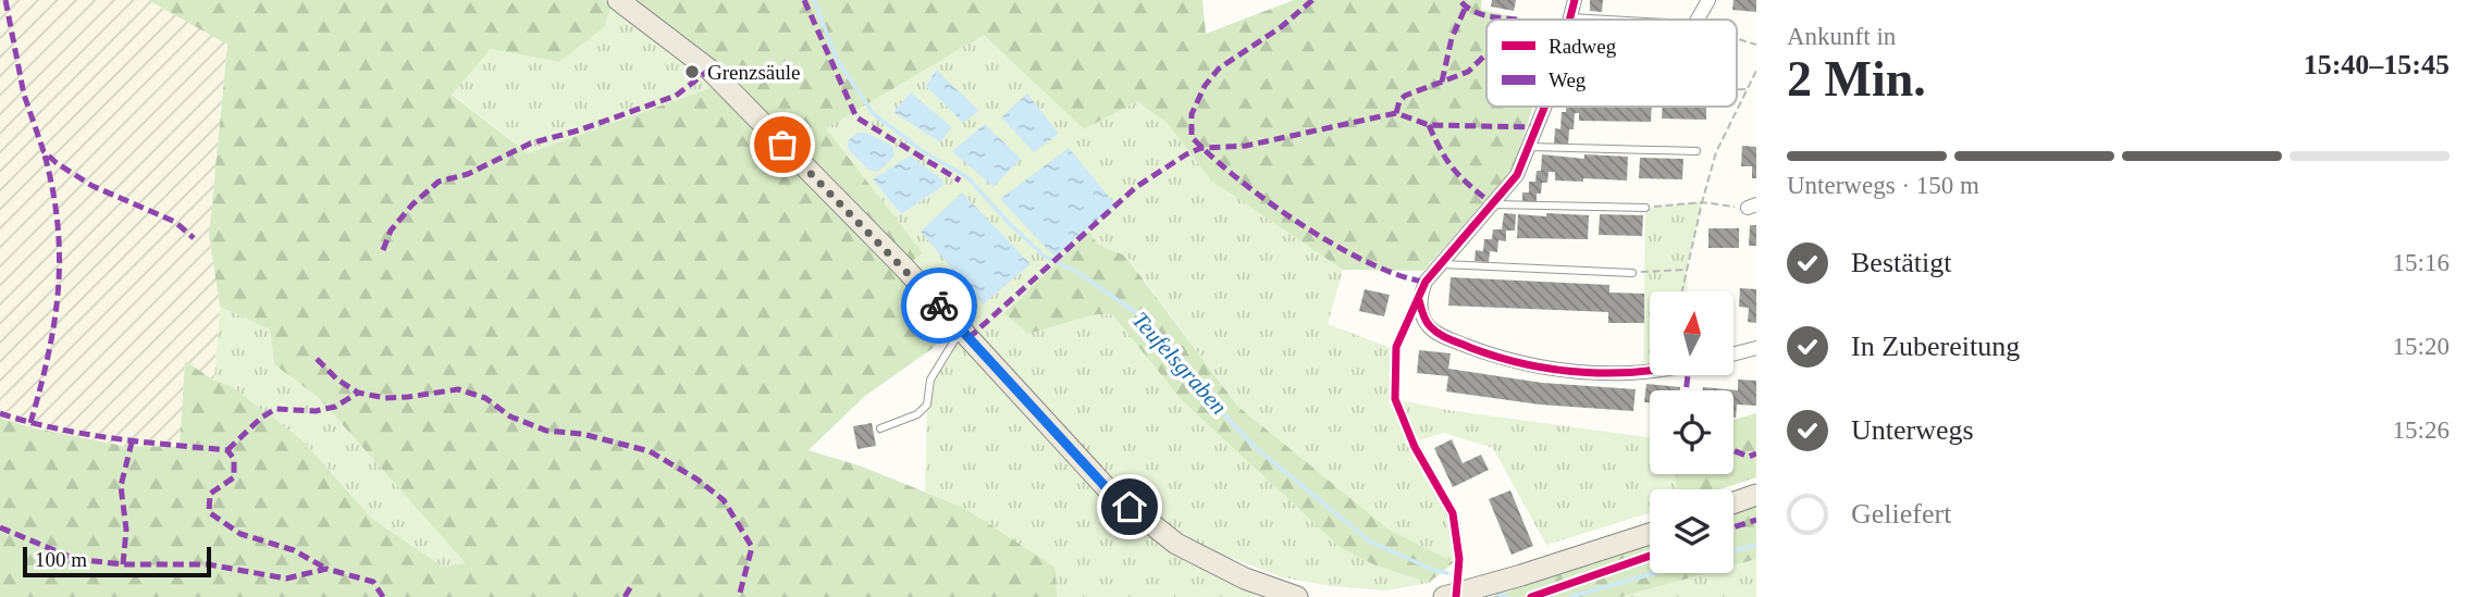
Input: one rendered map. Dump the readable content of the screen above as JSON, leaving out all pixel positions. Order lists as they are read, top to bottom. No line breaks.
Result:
{"water":["Teufelsgraben"],"places":["Grenzsäule"],"legend":["Radweg","Weg"],"scale_bar":"100 m","north":"top","page":{"heading":["2 Min.","Ankunft in","15:40–15:45"],"bar":"Unterwegs · 150 m","list":[["Bestätigt","15:16"],["In Zubereitung","15:20"],["Unterwegs","15:26"],"Geliefert"],"scale":"100 m"}}
